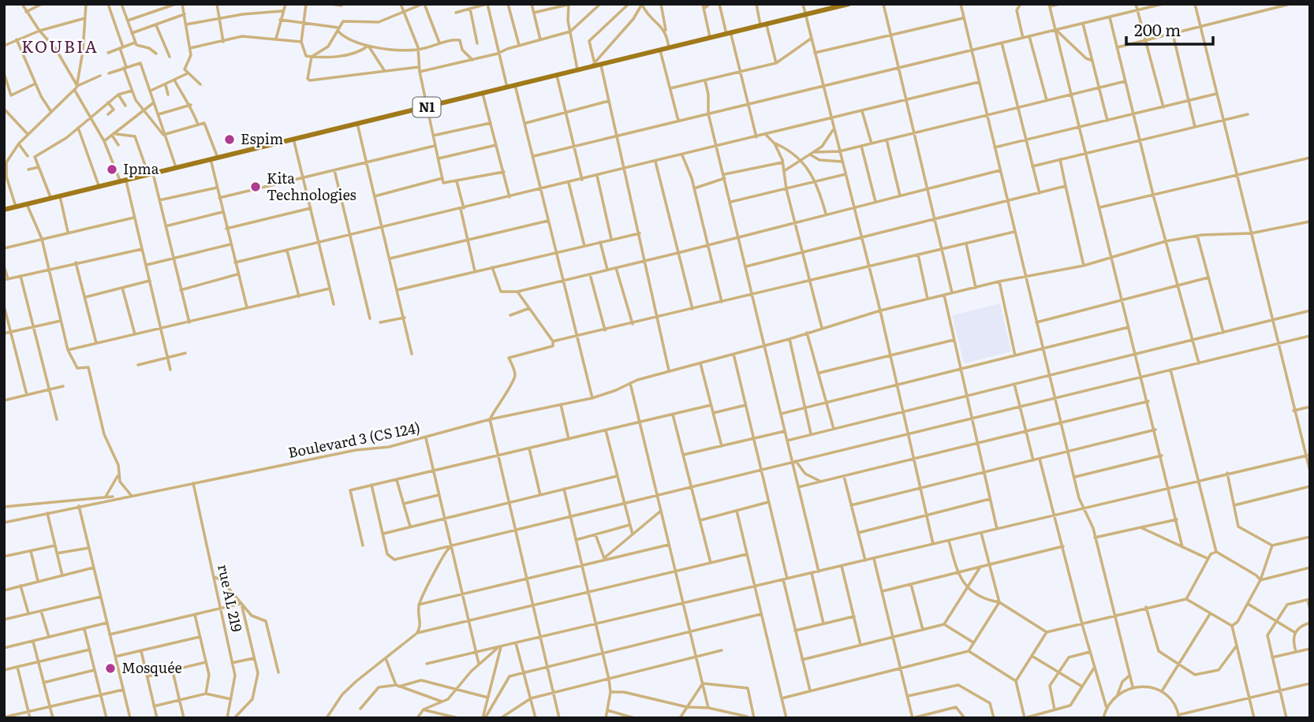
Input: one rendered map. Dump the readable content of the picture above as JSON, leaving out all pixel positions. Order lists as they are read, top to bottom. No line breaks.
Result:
{"streets":{"main road":["N1"],"street":["Boulevard 3 (CS 124)","rue AL 219"]},"crossings":[["Boulevard 3 (CS 124)","rue AL 219"]],"districts":["KOUBIA"],"places":["Espim","Ipma","Kita Technologies","Mosquée"],"scale_bar":"200 m"}
